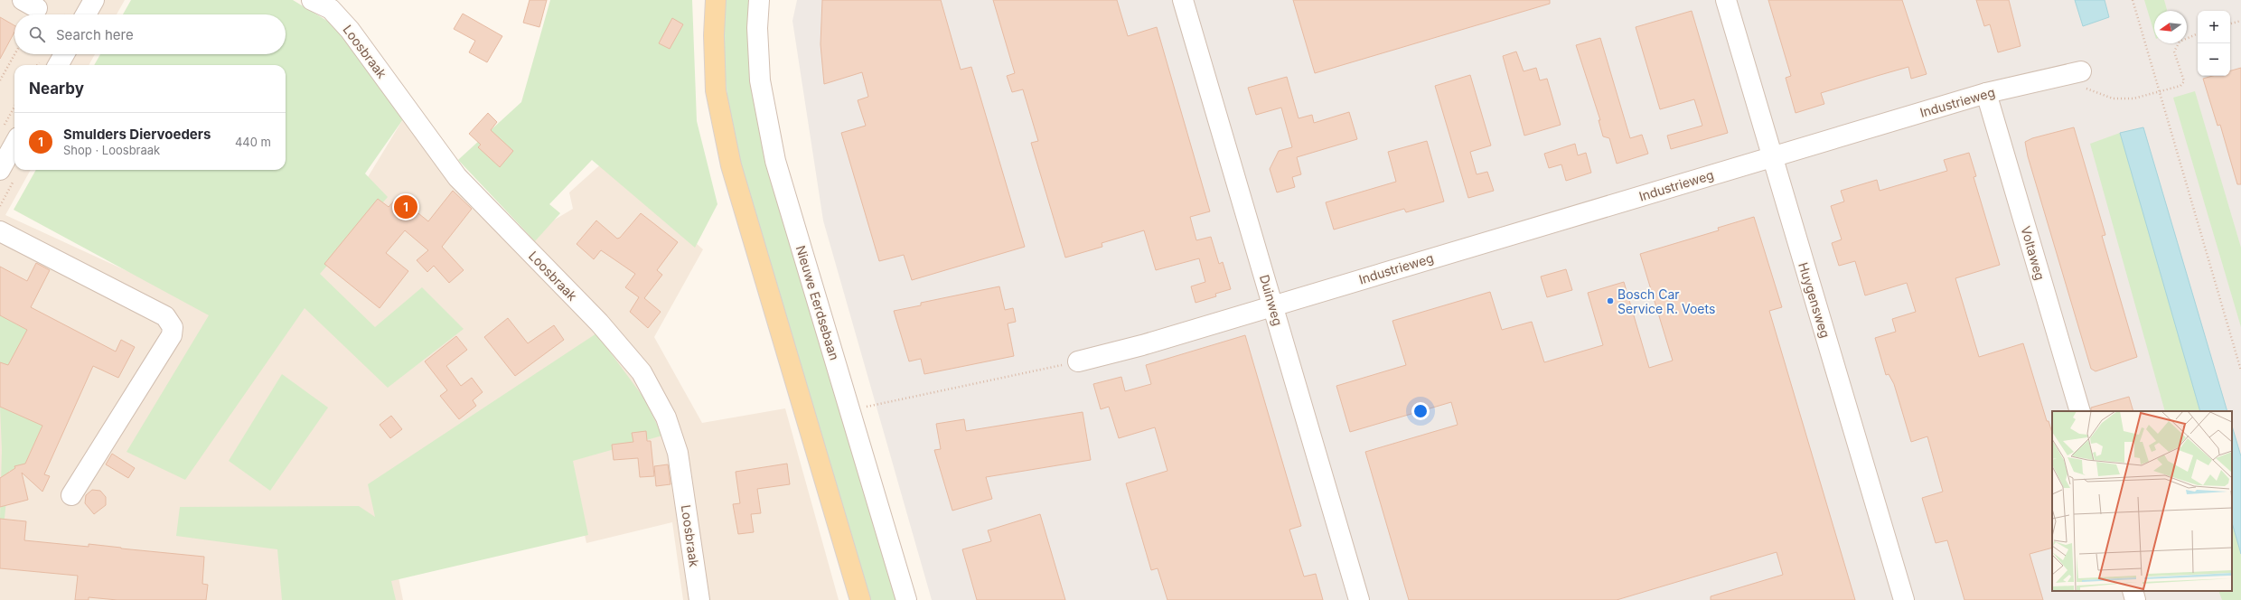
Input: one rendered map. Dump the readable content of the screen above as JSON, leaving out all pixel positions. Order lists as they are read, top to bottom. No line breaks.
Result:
{"streets":{"street":["Loosbraak","Industrieweg","Voltaweg","Duinweg","Huygensweg","Nieuwe Eerdsebaan"]},"crossings":[["Industrieweg","Voltaweg"],["Industrieweg","Duinweg"],["Industrieweg","Huygensweg"]],"places":["Bosch Car Service R. Voets"],"north":"left","page":{"map_buttons":["+","−"],"search":"Search here","heading":"Nearby","list":[{"mark":"1","name":"Smulders Diervoeders","note":"Shop · Loosbraak","value":"440 m"}],"pins":"1"}}
